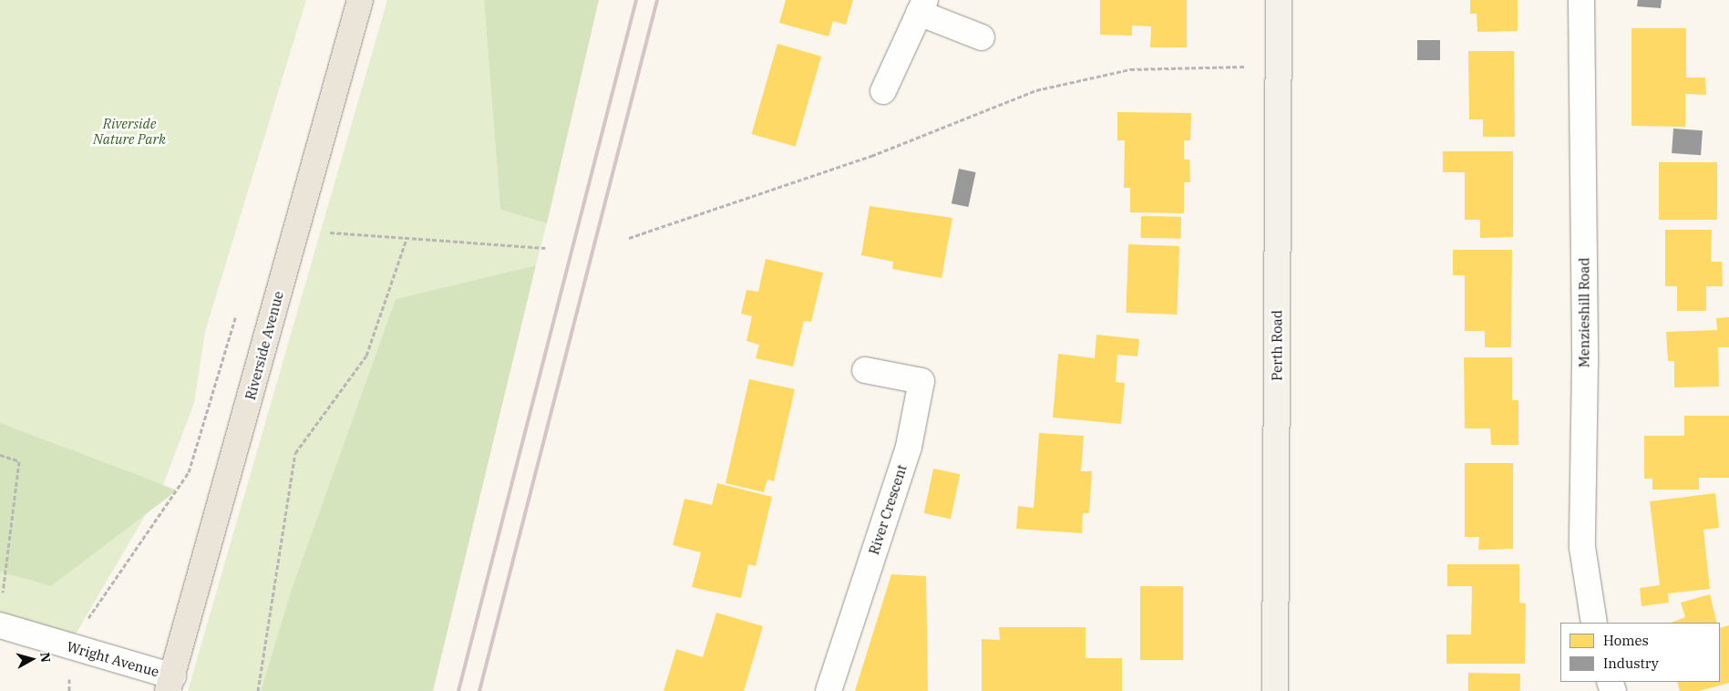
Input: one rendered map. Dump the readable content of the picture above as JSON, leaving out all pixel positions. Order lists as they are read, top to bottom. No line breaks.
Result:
{"streets":{"main road":["Riverside Avenue"],"street":["Menzieshill Road","Perth Road","River Crescent","Wright Avenue"]},"crossings":[["Riverside Avenue","Wright Avenue"]],"parks":["Riverside Nature Park"],"legend":["Homes","Industry"],"north":"right"}
